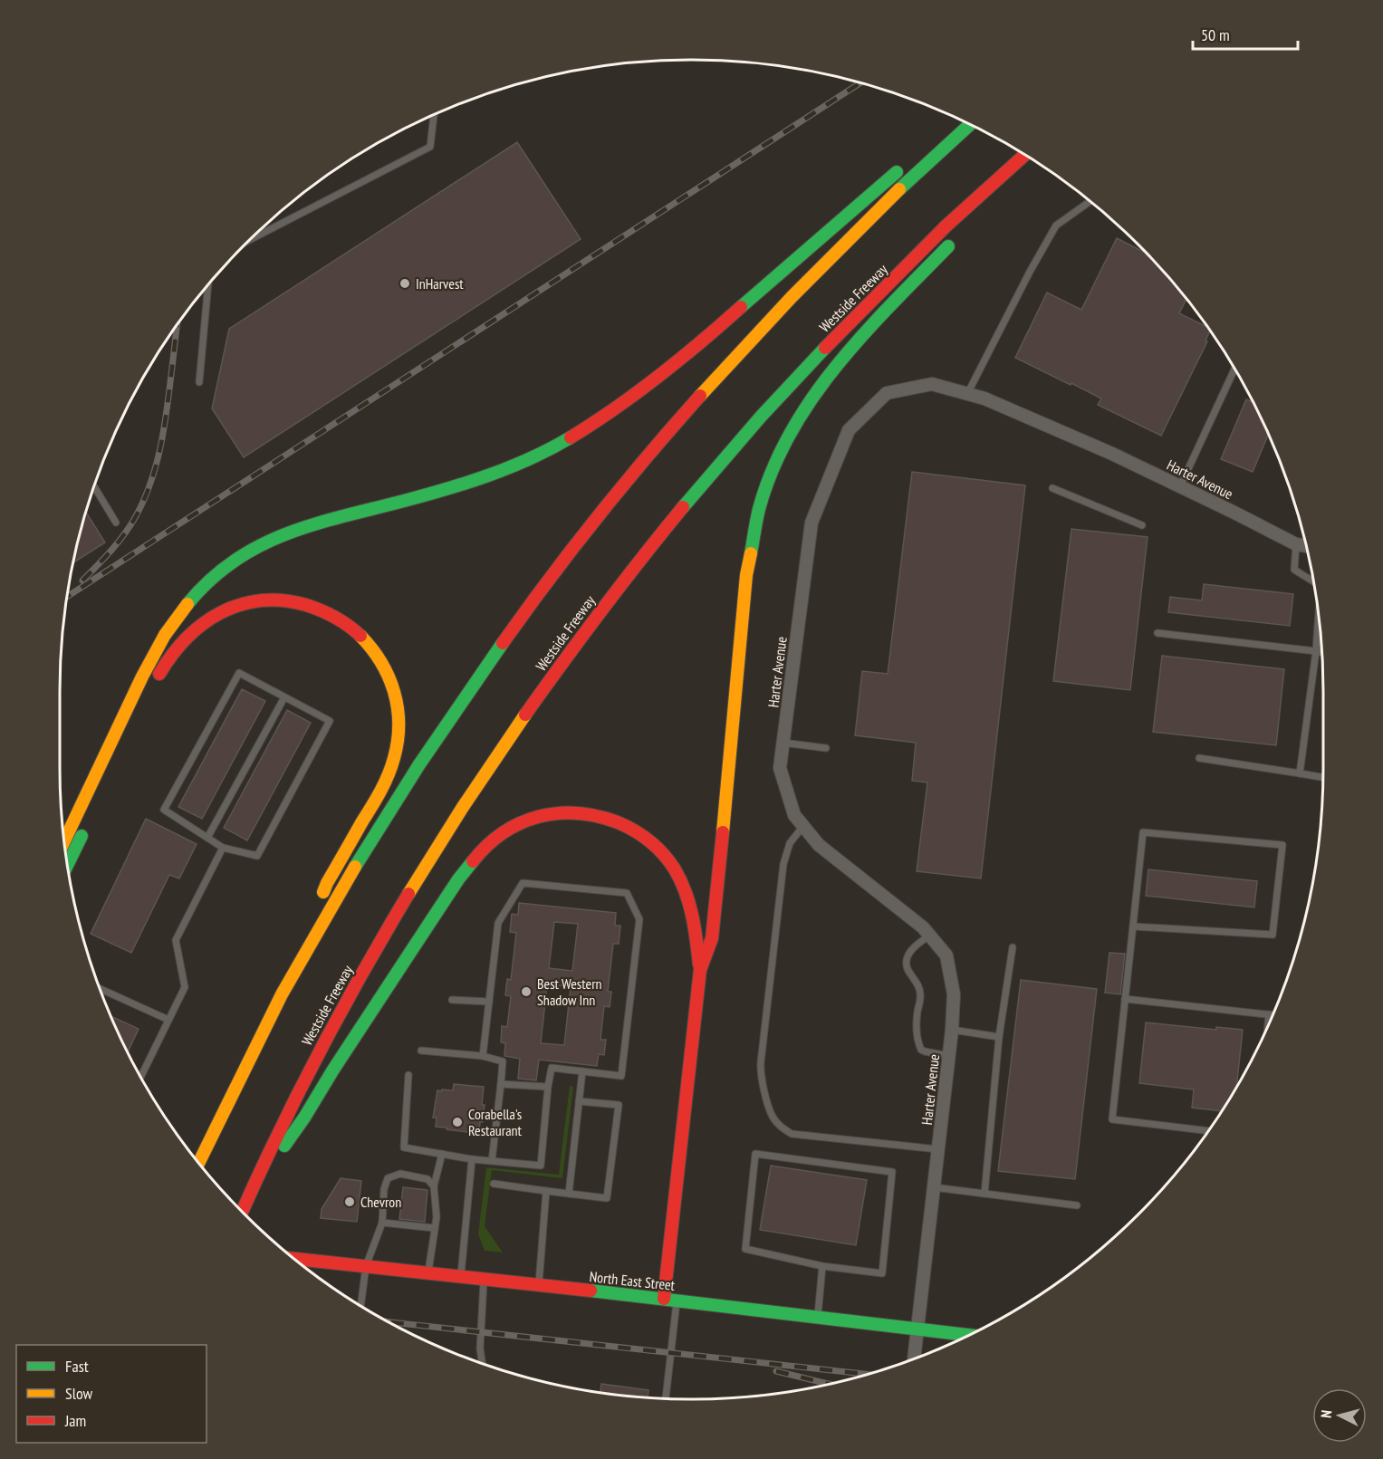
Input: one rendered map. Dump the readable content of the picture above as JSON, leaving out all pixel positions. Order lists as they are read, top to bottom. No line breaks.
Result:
{"streets":{"main road":["Westside Freeway","North East Street"],"street":["Harter Avenue"]},"crossings":[["Harter Avenue","North East Street"]],"places":["InHarvest","Best Western Shadow Inn","Corabella's Restaurant","Chevron"],"legend":["Fast","Slow","Jam"],"scale_bar":"50 m","north":"left"}
